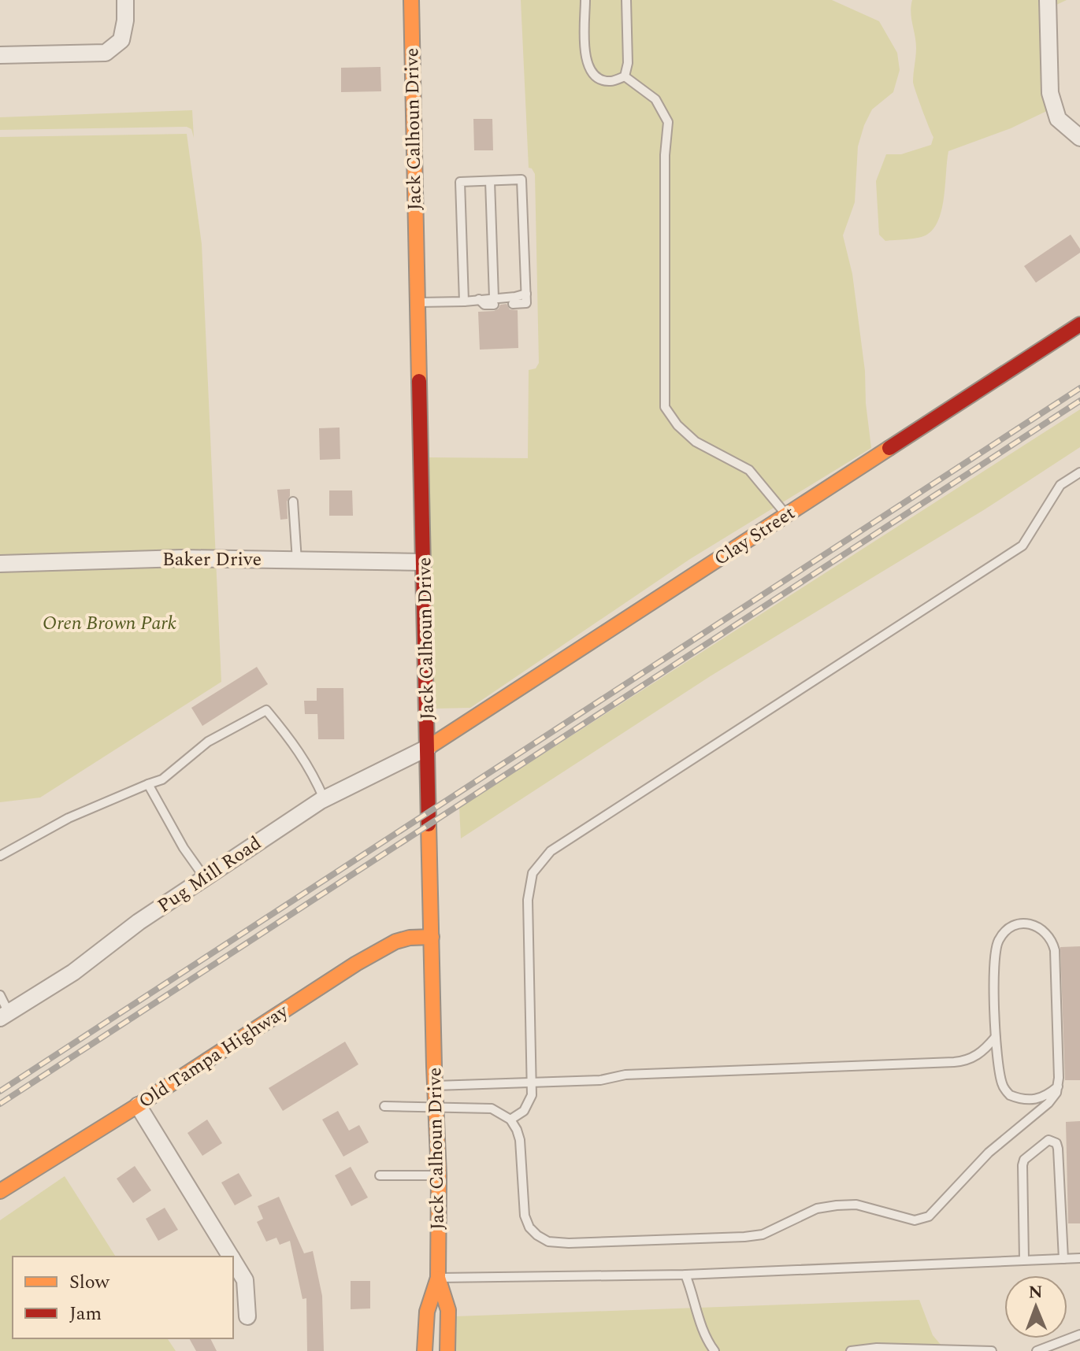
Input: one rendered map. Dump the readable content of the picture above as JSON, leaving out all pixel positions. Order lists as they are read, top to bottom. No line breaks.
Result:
{"streets":{"street":["Jack Calhoun Drive","Clay Street","Baker Drive","Pug Mill Road","Old Tampa Highway"]},"crossings":[["Jack Calhoun Drive","Clay Street"],["Jack Calhoun Drive","Baker Drive"],["Jack Calhoun Drive","Pug Mill Road"],["Jack Calhoun Drive","Old Tampa Highway"],["Clay Street","Pug Mill Road"]],"parks":["Oren Brown Park"],"legend":["Slow","Jam"],"north":"top"}
